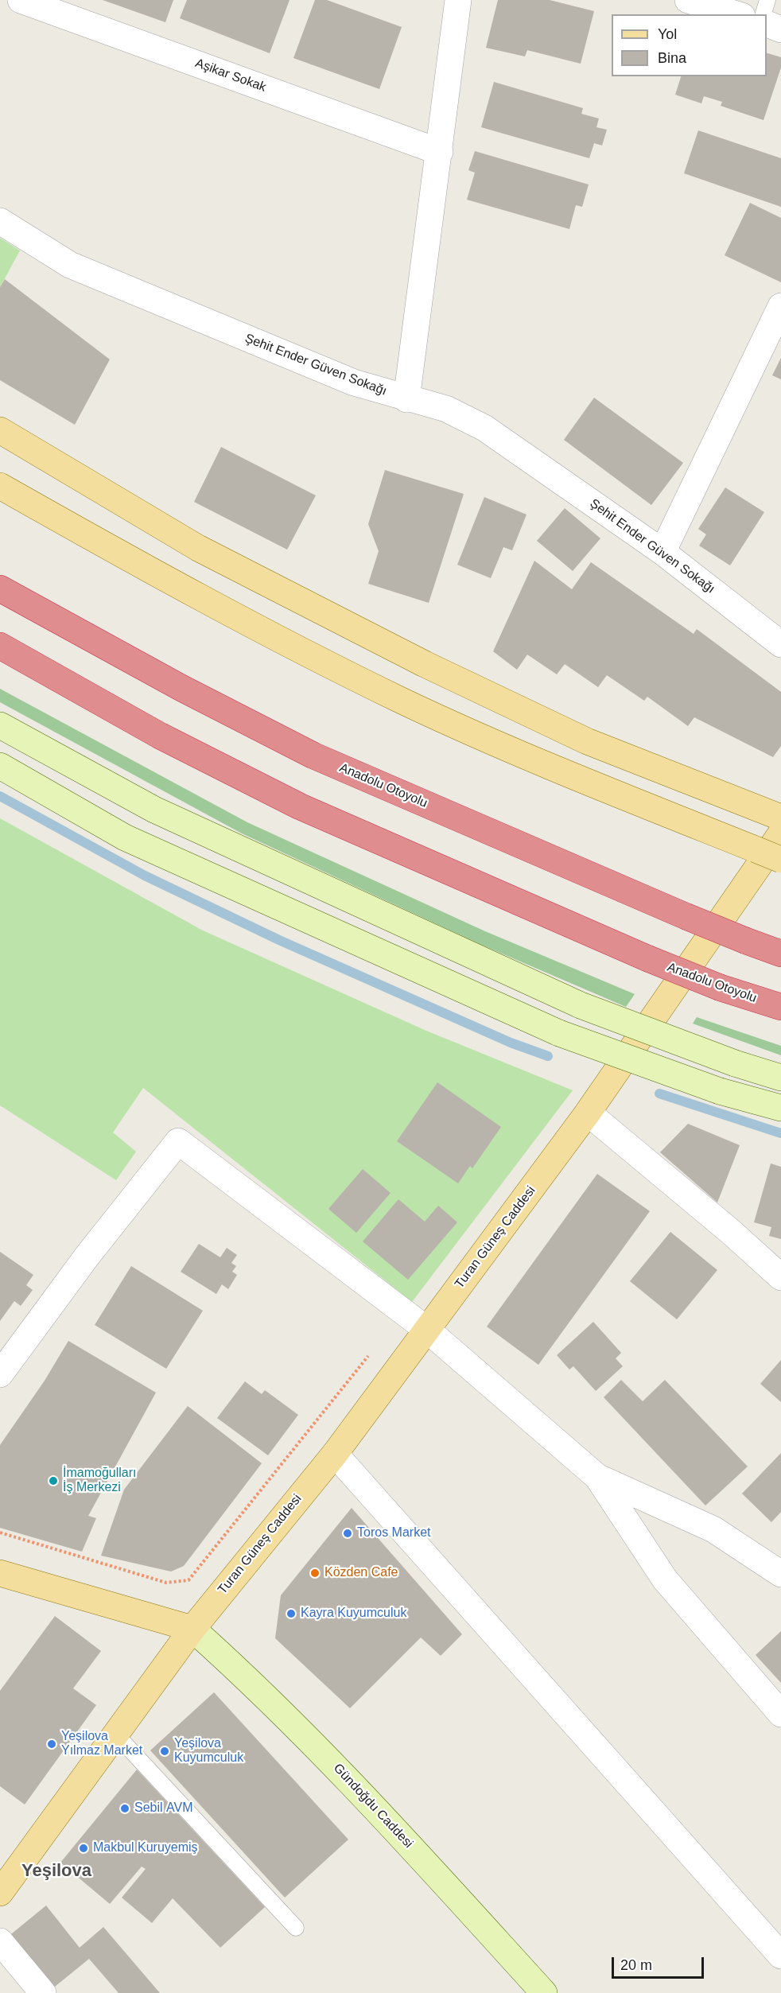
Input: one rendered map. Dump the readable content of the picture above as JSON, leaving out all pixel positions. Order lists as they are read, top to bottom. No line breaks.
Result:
{"streets":{"highway":["Anadolu Otoyolu"],"main road":["Turan Güneş Caddesi"],"street":["Aşikar Sokak","Şehit Ender Güven Sokağı","Gündoğdu Caddesi"]},"crossings":[["Turan Güneş Caddesi","Gündoğdu Caddesi"]],"districts":["Yeşilova"],"places":["İmamoğulları İş Merkezi","Toros Market","Közden Cafe","Kayra Kuyumculuk","Yeşilova Yılmaz Market","Yeşilova Kuyumculuk","Sebil AVM","Makbul Kuruyemiş"],"legend":["Yol","Bina"],"scale_bar":"20 m"}
